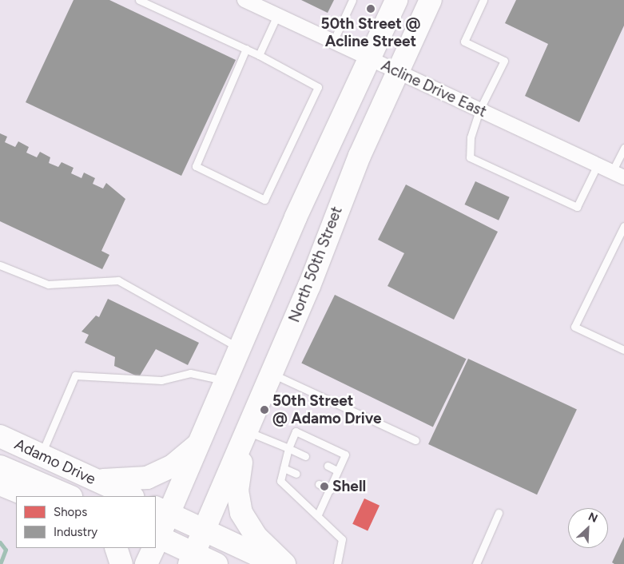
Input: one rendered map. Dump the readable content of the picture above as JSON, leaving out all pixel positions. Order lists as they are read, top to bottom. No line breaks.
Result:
{"streets":{"main road":["North 50th Street","Adamo Drive"],"street":["Acline Drive East"]},"crossings":[["Acline Drive East","North 50th Street"]],"places":["50th Street @ Acline Street","50th Street @ Adamo Drive","Shell"],"legend":["Shops","Industry"],"north":"top right"}
